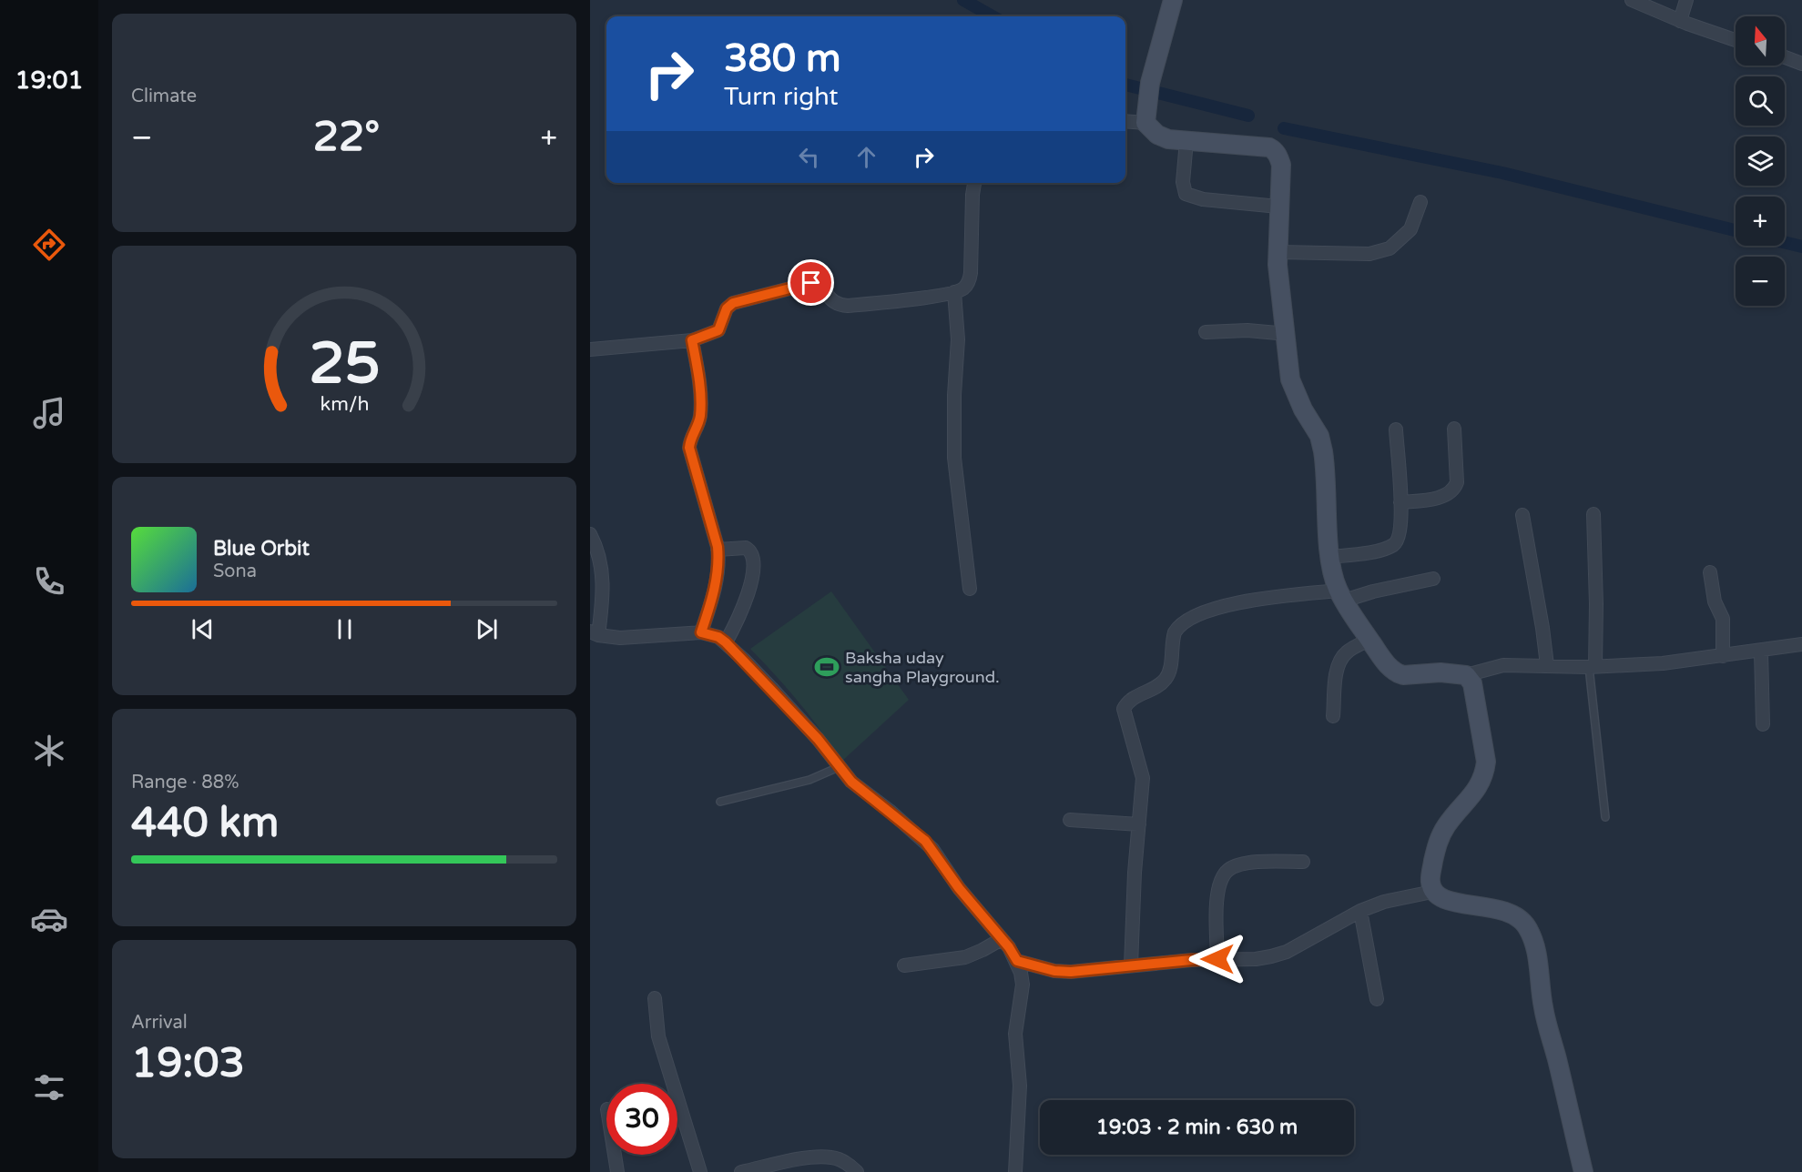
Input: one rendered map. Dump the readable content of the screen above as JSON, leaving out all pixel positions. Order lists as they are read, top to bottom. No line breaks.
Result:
{"places":{"sports":["Baksha uday sangha Playground."]},"north":"top","page":{"tabs":"19:01","tile":["Climate",["Range · 88%","440 km"],["Arrival","19:03"]],"map_buttons":["+","−"],"turn":["380 m","Turn right"],"heat":["−","22°","+"],"song":["Blue Orbit","Sona"],"limit":"30","trip":"19:03 · 2 min · 630 m","gauge":["25","km/h"]}}
